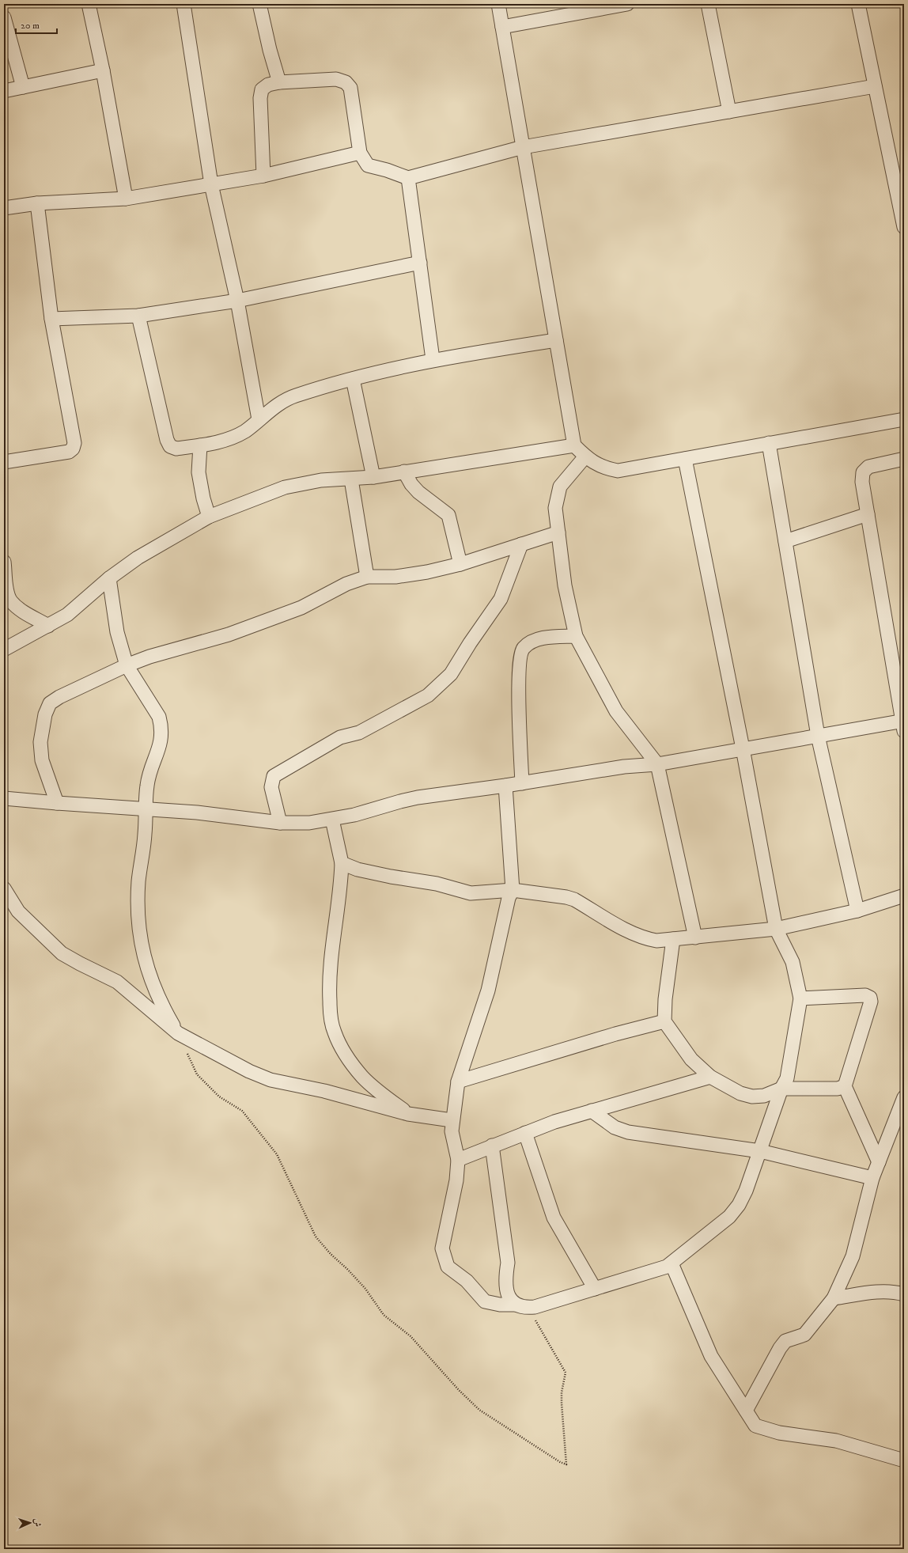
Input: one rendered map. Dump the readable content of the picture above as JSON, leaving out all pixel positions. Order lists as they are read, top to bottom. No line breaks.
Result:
{"scale_bar":"20 m","north":"right"}
